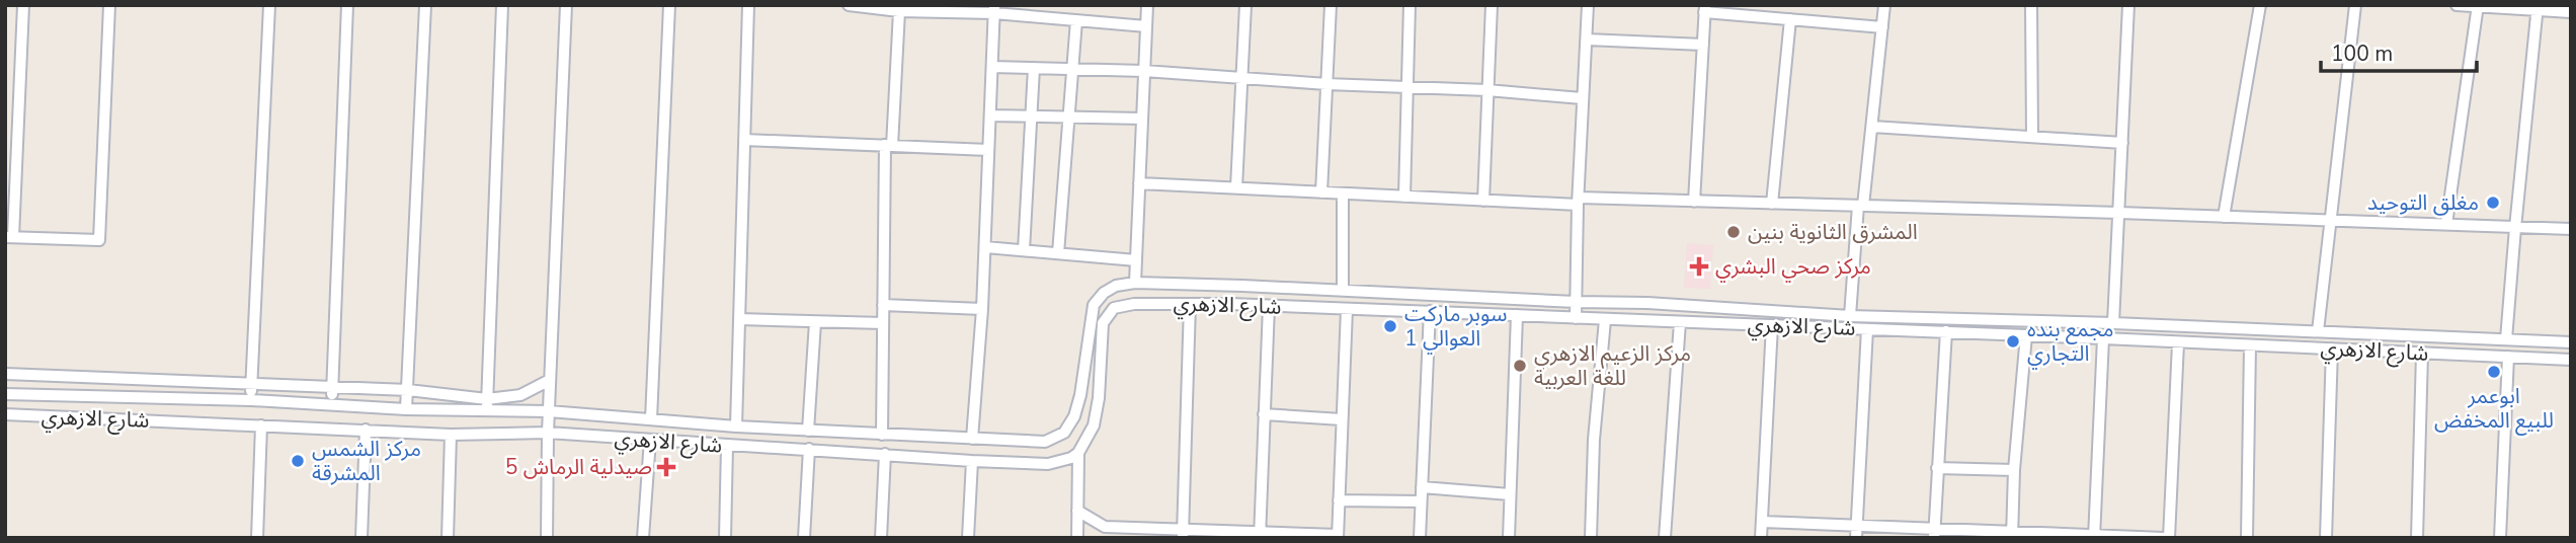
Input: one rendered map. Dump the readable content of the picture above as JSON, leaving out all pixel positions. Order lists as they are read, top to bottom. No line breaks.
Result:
{"streets":{"street":["شارع الازهري"]},"places":{"other":["مغلق التوحيد","المشرق الثانوية بنين","سوبر ماركت العوالي 1","مجمع بنده التجاري","مركز الزعيم الازهري للغة العربية","ابوعمر للبيع المخفض","مركز الشمس المشرقة"],"health":["مركز صحي البشري","صيدلية الرماش 5"]},"scale_bar":"100 m"}
